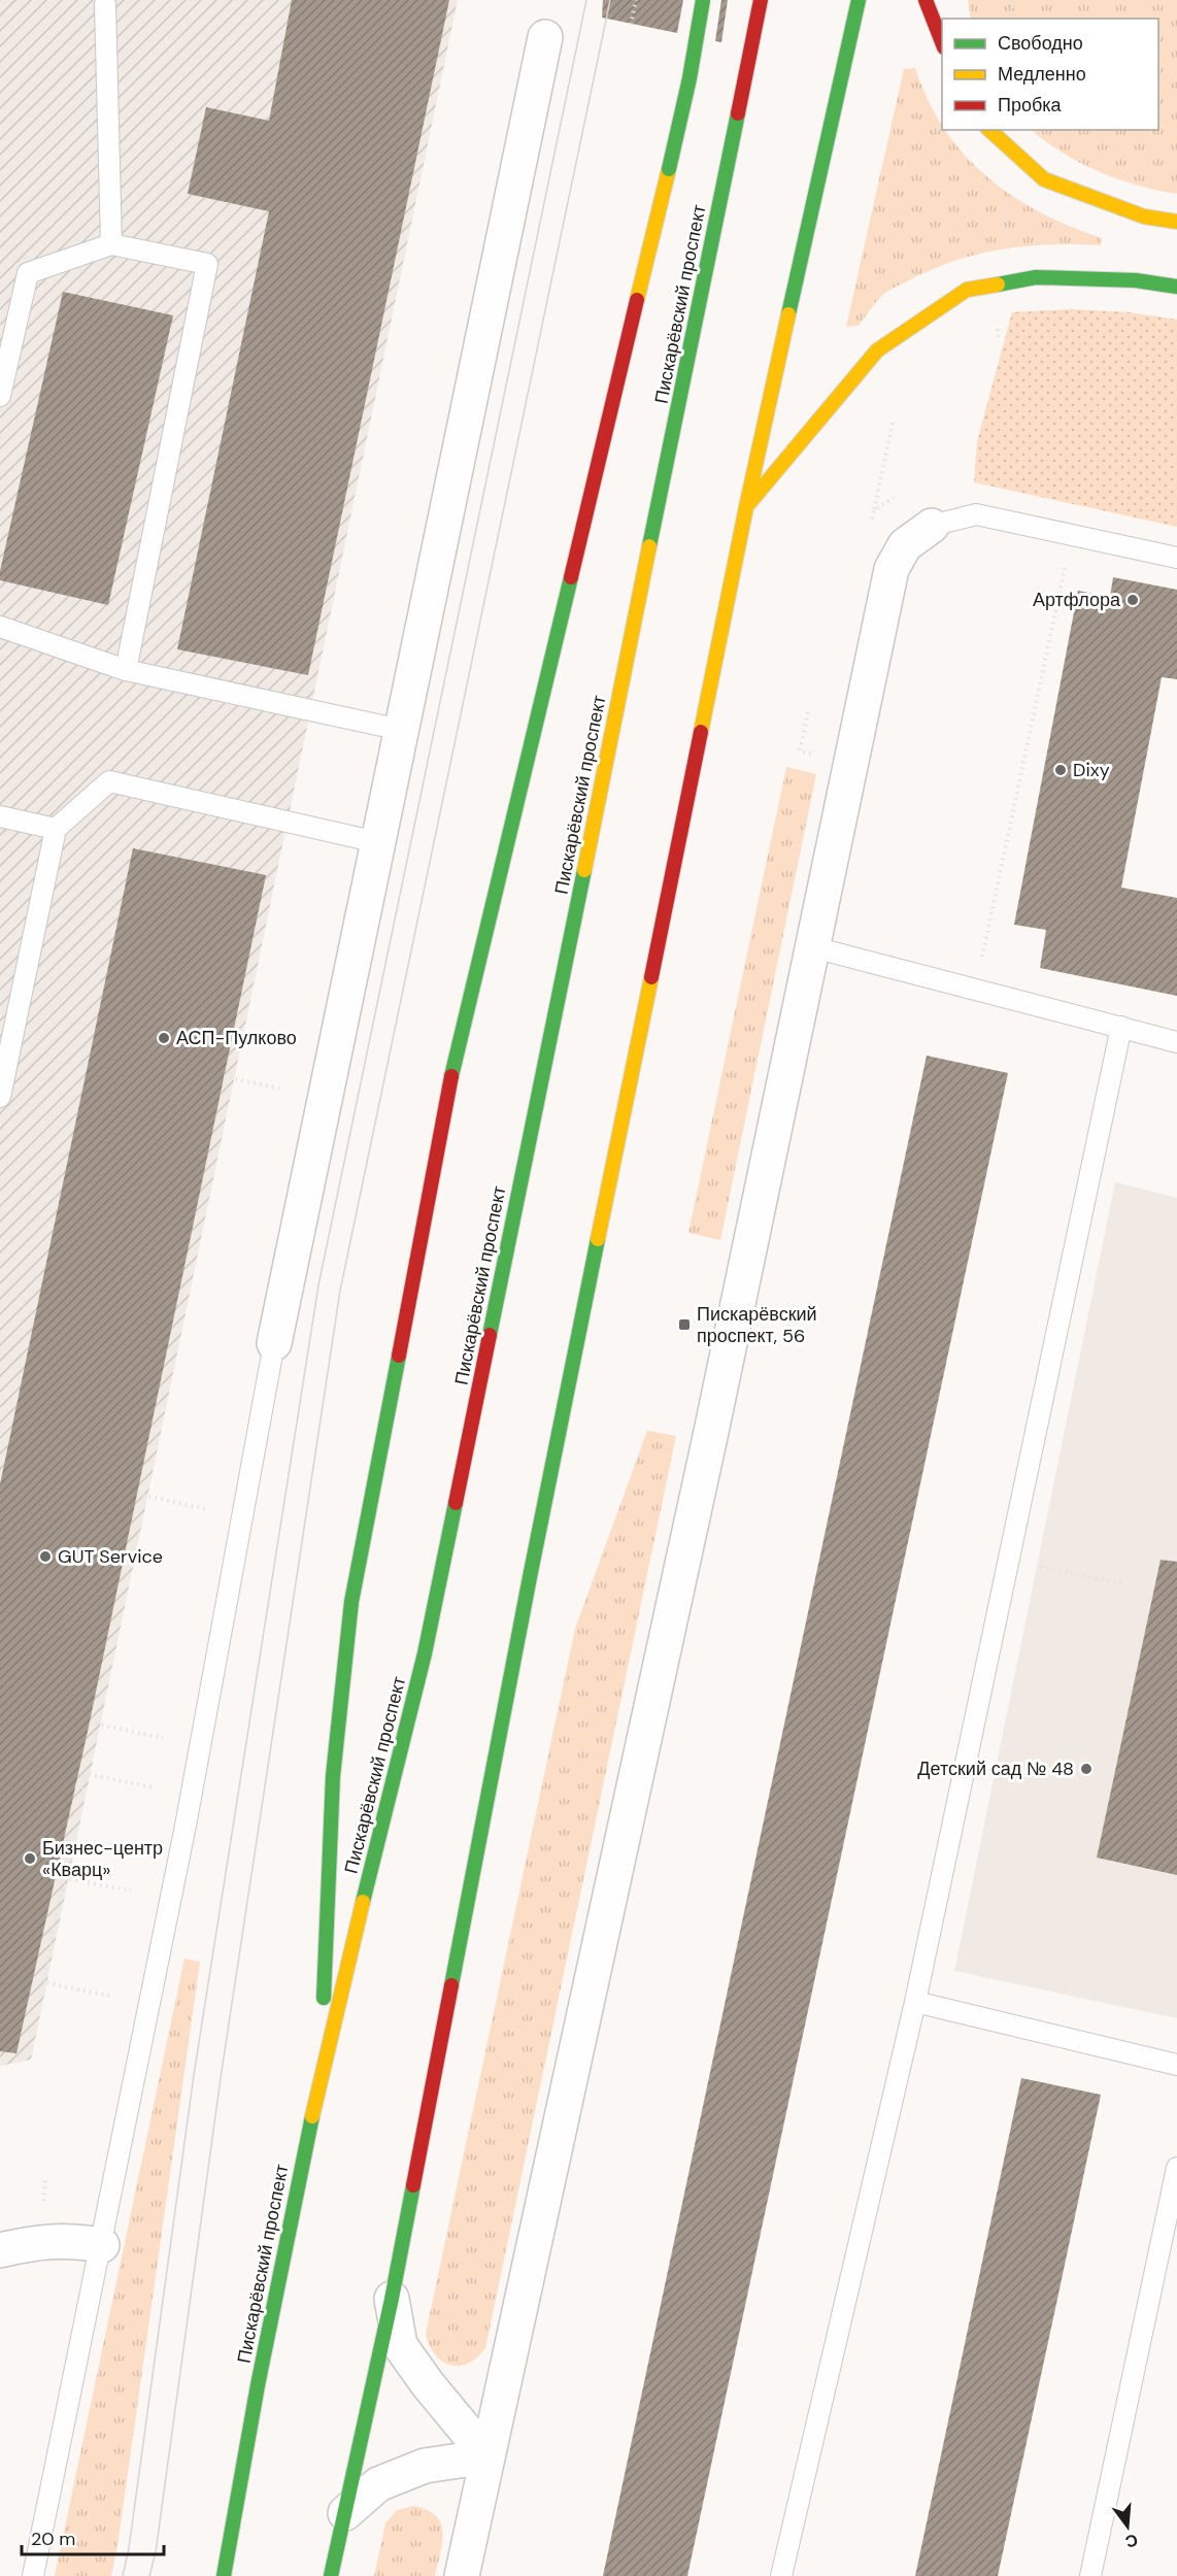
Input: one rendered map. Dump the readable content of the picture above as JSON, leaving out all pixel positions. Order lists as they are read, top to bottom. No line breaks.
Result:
{"streets":{"main road":["Пискарёвский проспект"]},"places":{"other":["Артфлора","Dixy","АСП-Пулково","GUT Service","Детский сад № 48","Бизнес-центр «Кварц»"],"transit":["Пискарёвский проспект, 56"]},"legend":["Свободно","Медленно","Пробка"],"scale_bar":"20 m","north":"bottom"}
